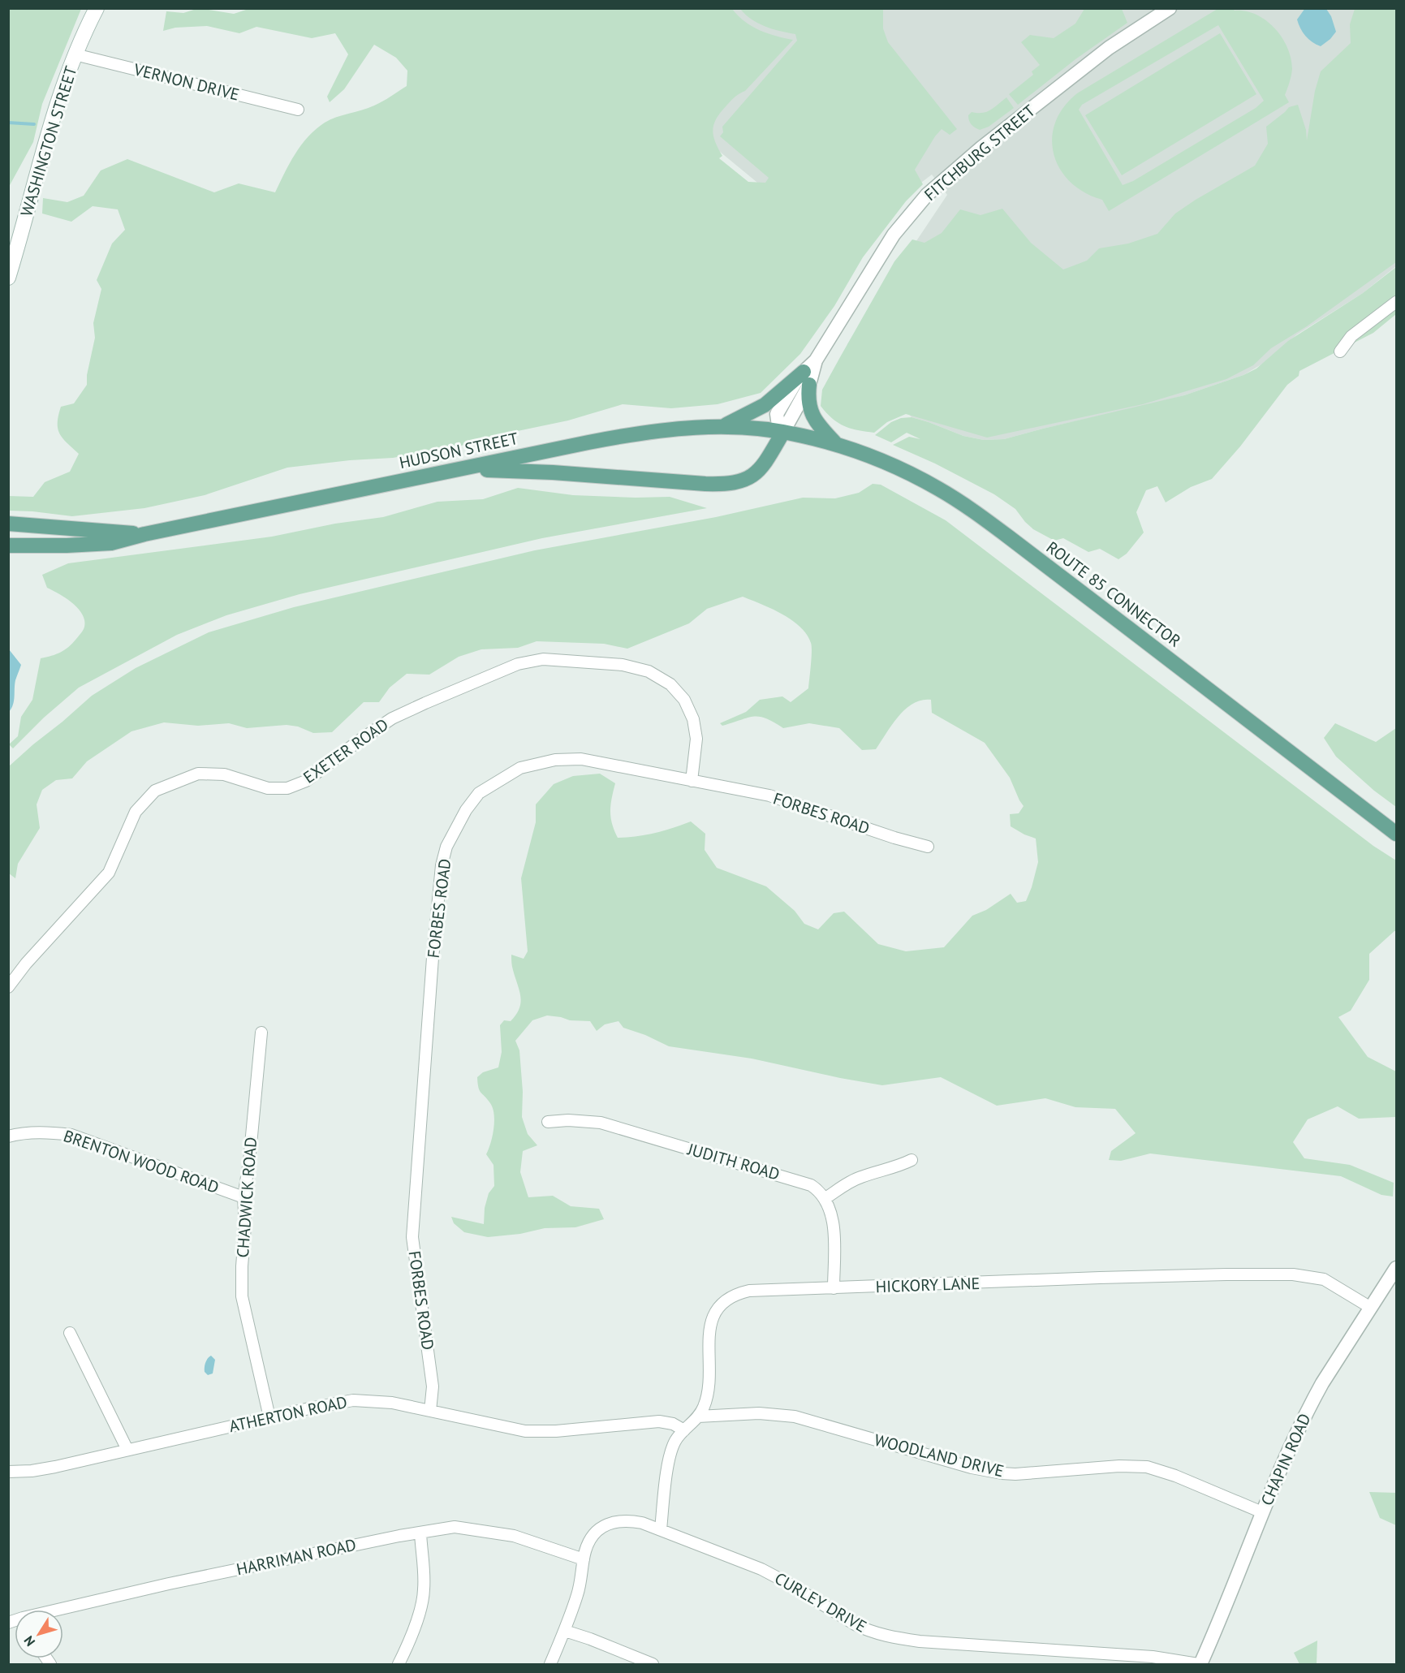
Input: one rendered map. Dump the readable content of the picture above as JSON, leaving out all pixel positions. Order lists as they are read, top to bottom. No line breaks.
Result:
{"streets":{"main road":["WASHINGTON STREET","HUDSON STREET","ROUTE 85 CONNECTOR"],"street":["VERNON DRIVE","FITCHBURG STREET","EXETER ROAD","FORBES ROAD","BRENTON WOOD ROAD","JUDITH ROAD","CHADWICK ROAD","HICKORY LANE","ATHERTON ROAD","WOODLAND DRIVE","CHAPIN ROAD","HARRIMAN ROAD","CURLEY DRIVE"]},"crossings":[["VERNON DRIVE","WASHINGTON STREET"],["HUDSON STREET","ROUTE 85 CONNECTOR"],["EXETER ROAD","FORBES ROAD"],["FORBES ROAD","ATHERTON ROAD"],["BRENTON WOOD ROAD","CHADWICK ROAD"],["CHADWICK ROAD","ATHERTON ROAD"],["HICKORY LANE","ATHERTON ROAD"],["HICKORY LANE","WOODLAND DRIVE"],["HICKORY LANE","CHAPIN ROAD"],["HICKORY LANE","CURLEY DRIVE"],["WOODLAND DRIVE","CHAPIN ROAD"],["CHAPIN ROAD","CURLEY DRIVE"],["HARRIMAN ROAD","CURLEY DRIVE"]],"north":"bottom left"}
